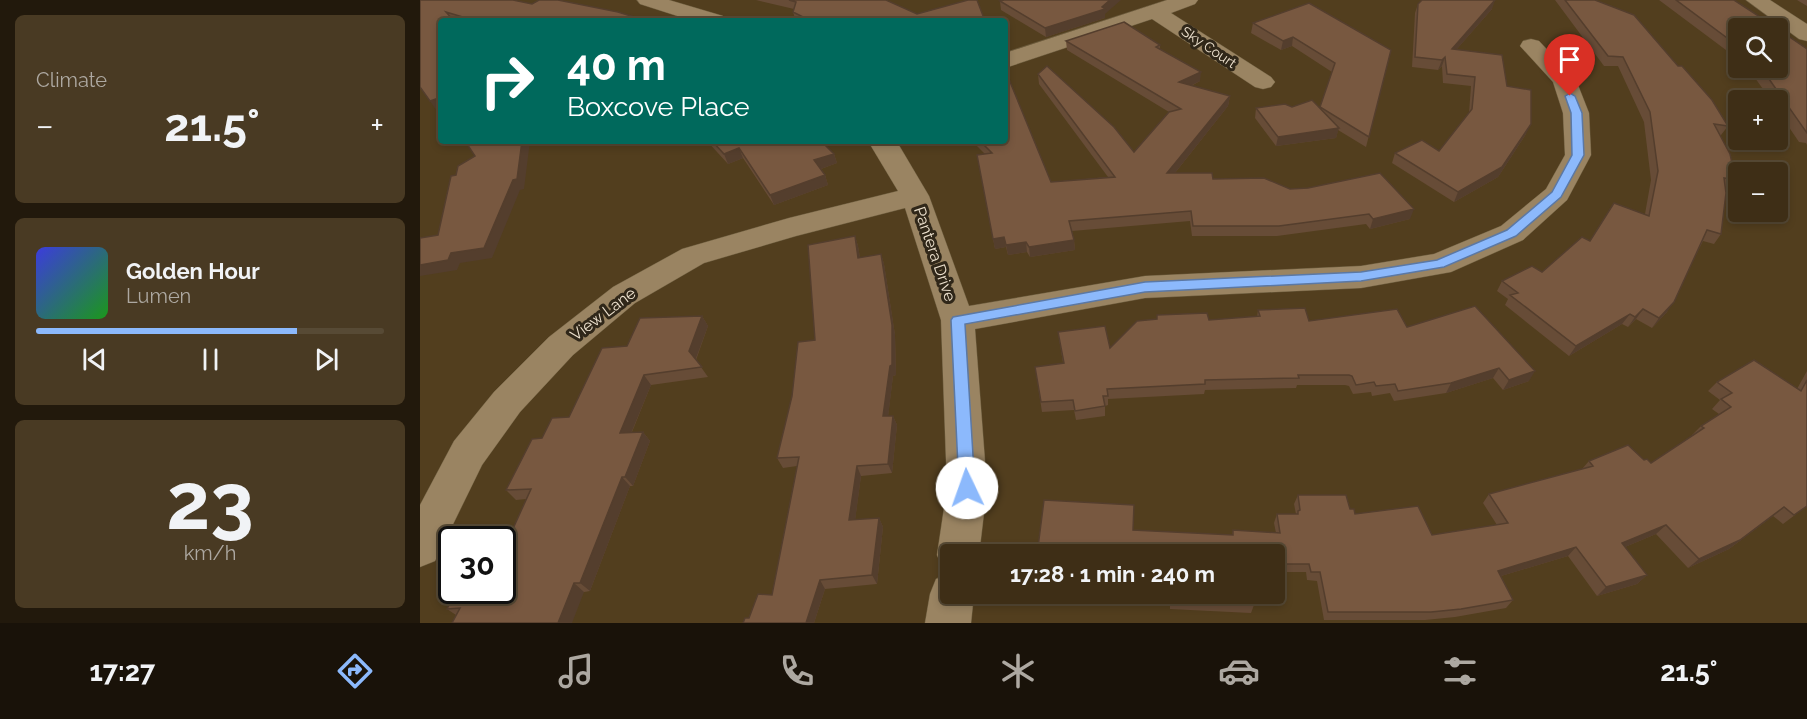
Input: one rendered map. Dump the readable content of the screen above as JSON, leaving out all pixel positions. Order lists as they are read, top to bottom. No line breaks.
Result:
{"streets":{"street":["Sky Court","Pantera Drive","View Lane"]},"crossings":[["Pantera Drive","View Lane"]],"page":{"tile":["Climate",["23","km/h"]],"map_buttons":["+","−"],"turn":["40 m","Boxcove Place"],"heat":["−","21.5°","+"],"song":["Golden Hour","Lumen"],"limit":"30","trip":"17:28 · 1 min · 240 m","tabs":["17:27","21.5°"]}}
